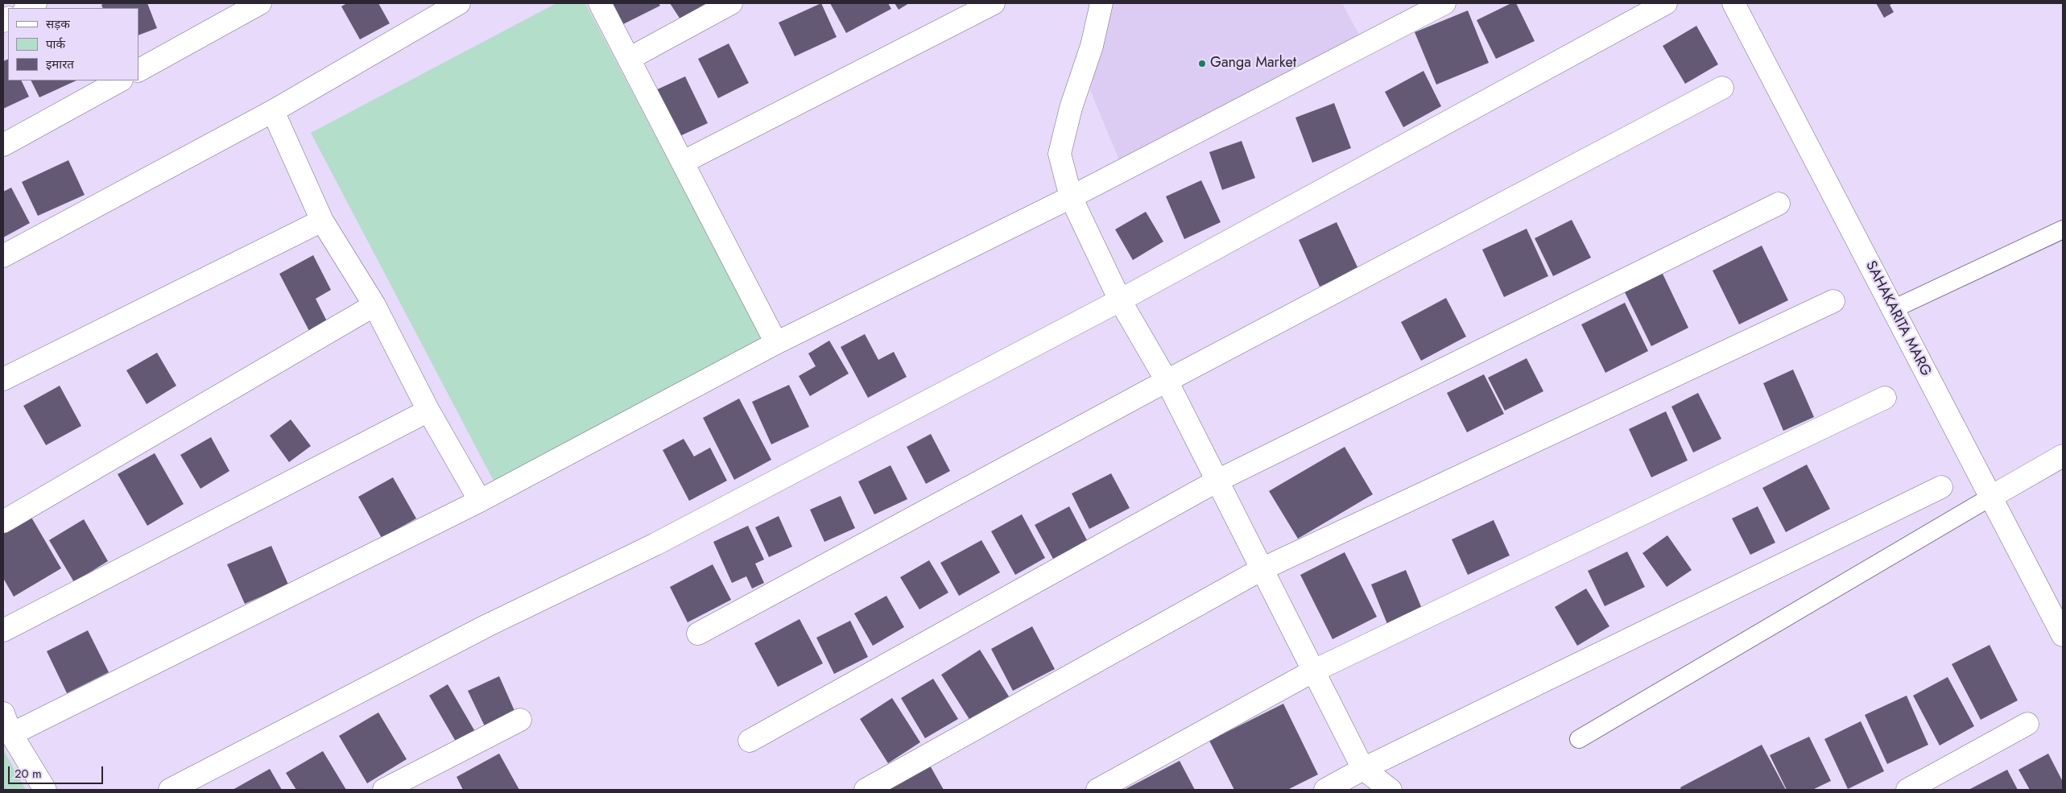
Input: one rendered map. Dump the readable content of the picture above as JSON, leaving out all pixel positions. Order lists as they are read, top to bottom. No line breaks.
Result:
{"streets":{"street":["SAHAKARITA MARG"]},"places":["Ganga Market"],"legend":["सड़क","पार्क","इमारत"],"scale_bar":"20 m"}
